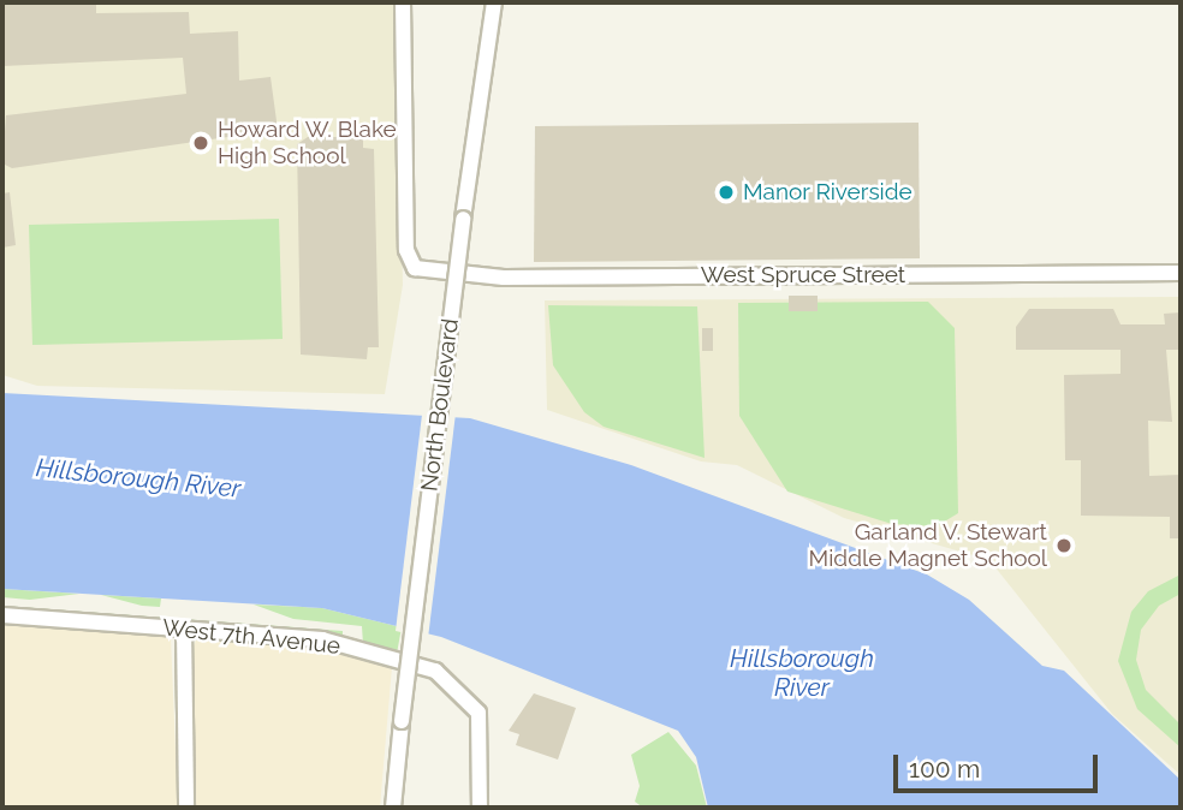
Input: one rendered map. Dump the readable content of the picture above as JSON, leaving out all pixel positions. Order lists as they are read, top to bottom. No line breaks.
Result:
{"streets":{"street":["West Spruce Street","North Boulevard","West 7th Avenue"]},"water":["Hillsborough River"],"places":["Howard W. Blake High School","Manor Riverside","Garland V. Stewart Middle Magnet School"],"scale_bar":"100 m"}
